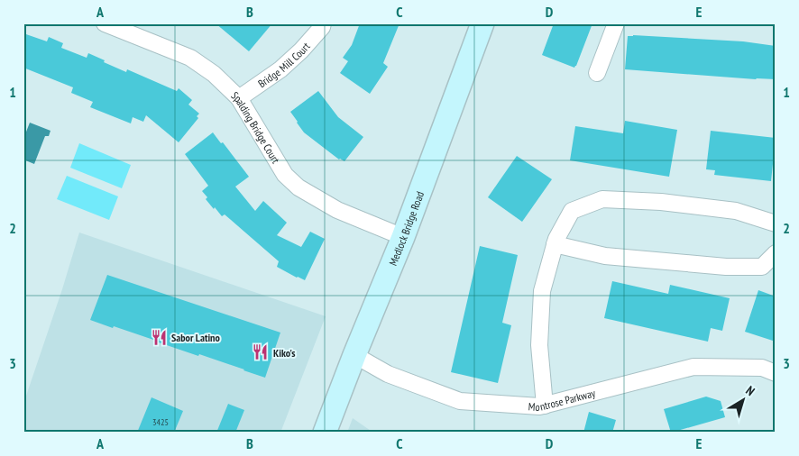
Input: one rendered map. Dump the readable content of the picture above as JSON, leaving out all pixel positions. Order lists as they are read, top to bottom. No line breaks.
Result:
{"streets":{"main road":["Medlock Bridge Road"],"street":["Bridge Mill Court","Spalding Bridge Court","Montrose Parkway"]},"crossings":[["Bridge Mill Court","Spalding Bridge Court"],["Spalding Bridge Court","Medlock Bridge Road"],["Medlock Bridge Road","Montrose Parkway"]],"places":{"restaurant":["Sabor Latino","Kiko's"]},"house_numbers":["3425"],"north":"top right","grid":{"columns":["A","B","C","D","E"],"rows":["1","2","3"]}}
